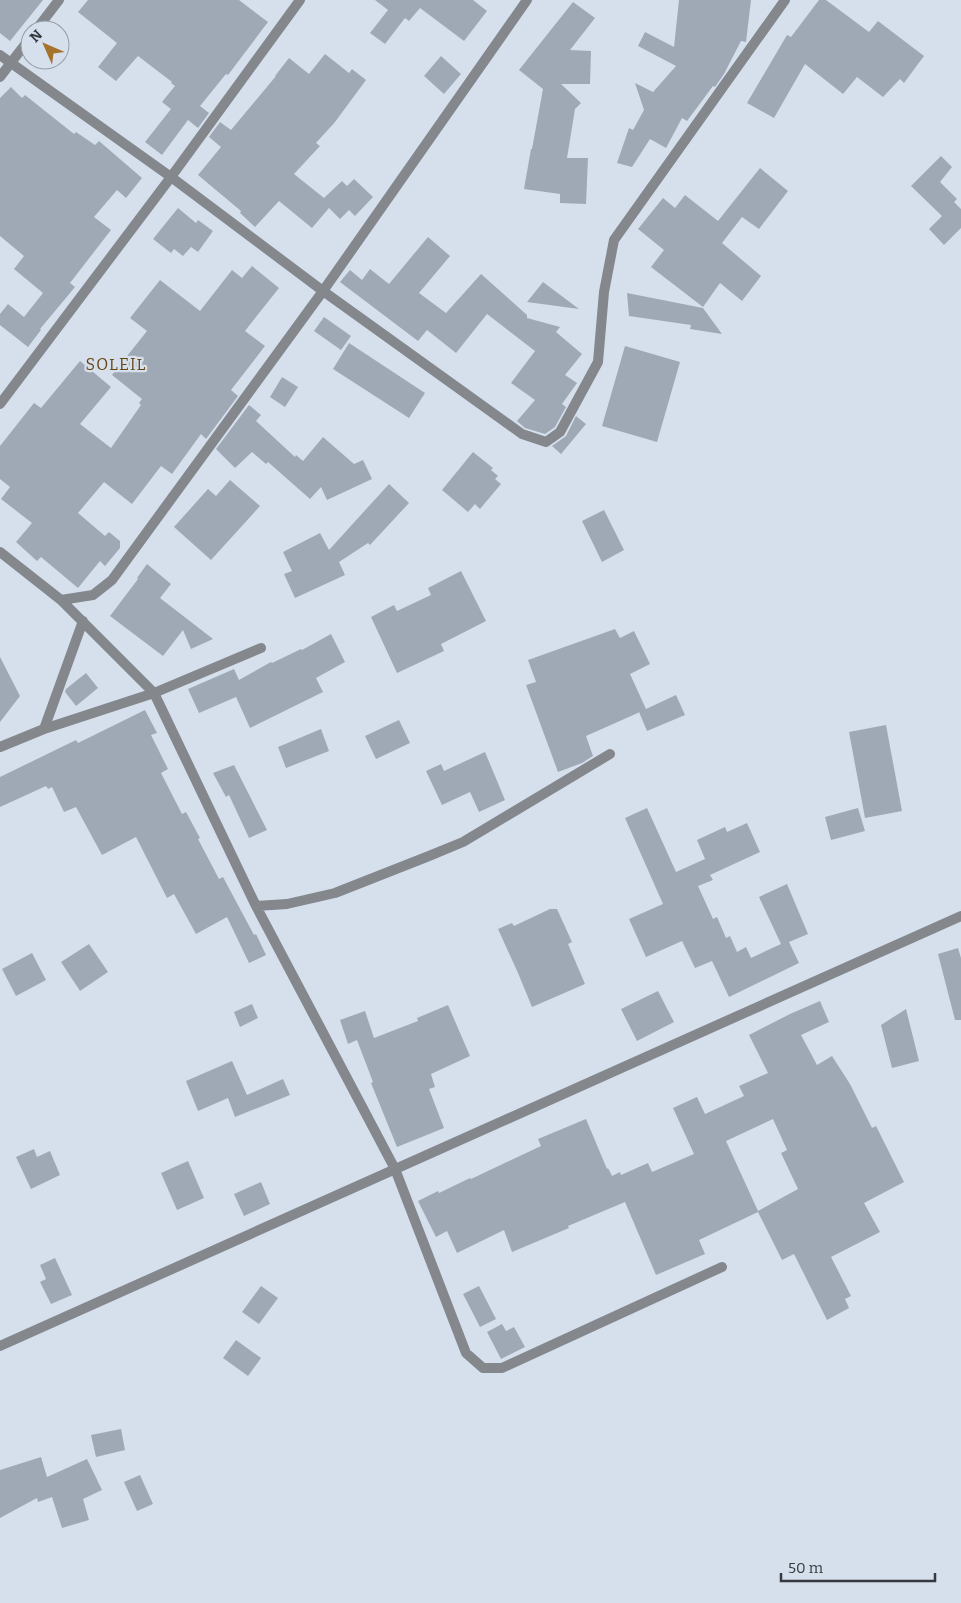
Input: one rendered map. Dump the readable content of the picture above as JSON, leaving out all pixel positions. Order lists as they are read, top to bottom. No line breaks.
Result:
{"districts":["SOLEIL"],"scale_bar":"50 m","north":"top left"}
